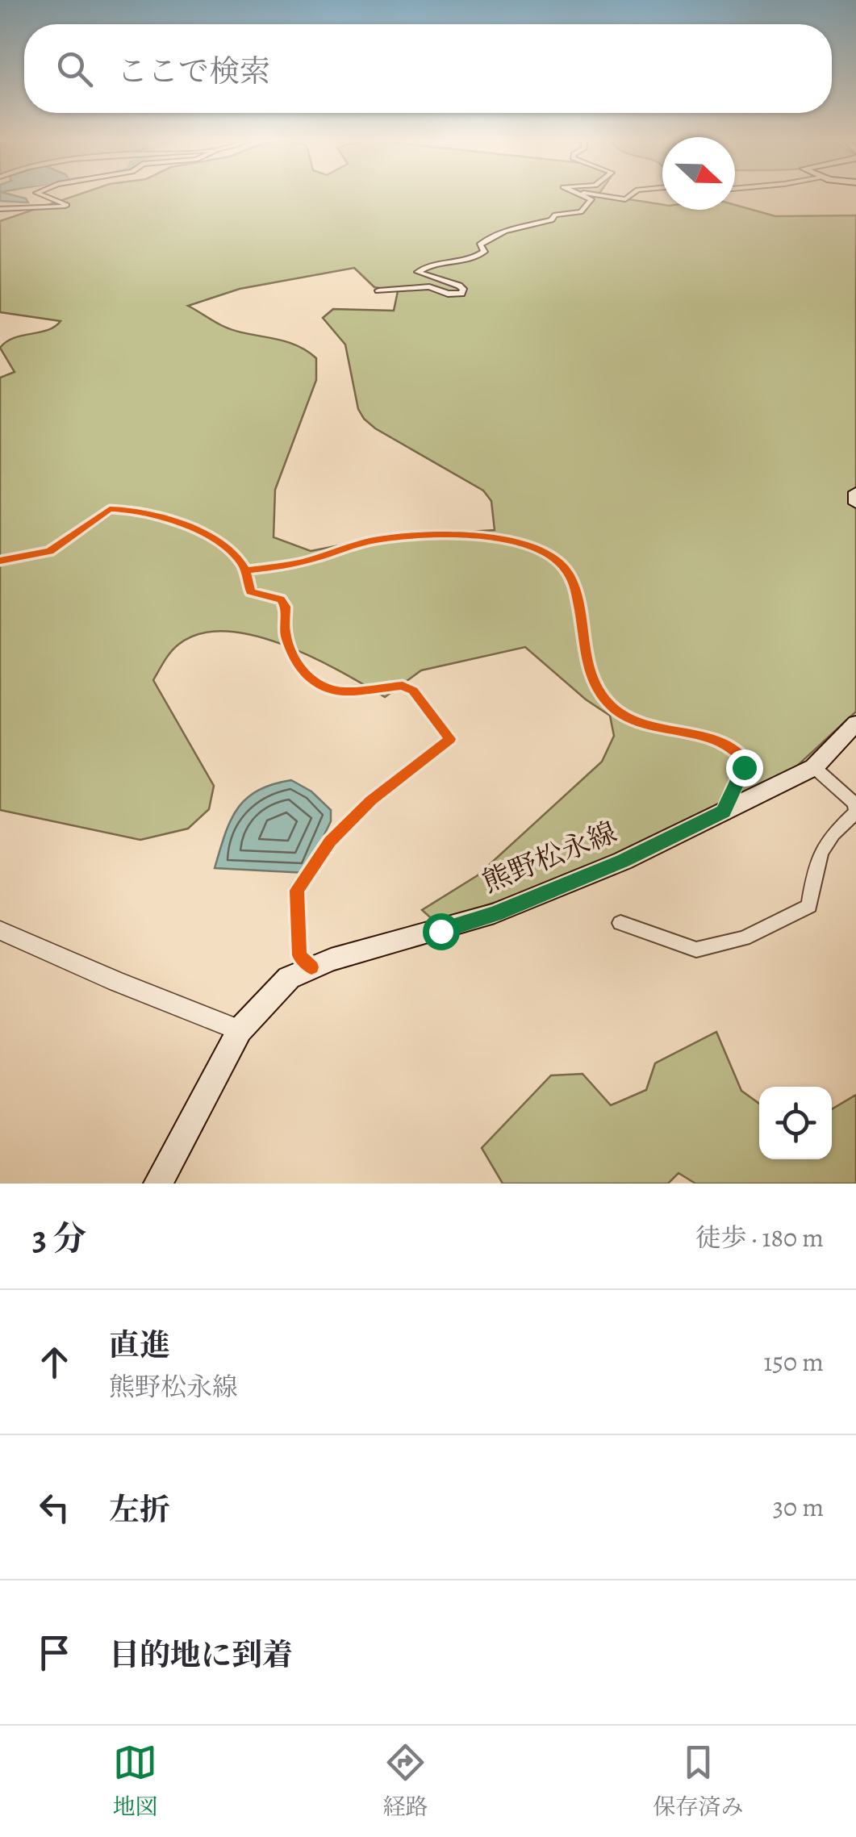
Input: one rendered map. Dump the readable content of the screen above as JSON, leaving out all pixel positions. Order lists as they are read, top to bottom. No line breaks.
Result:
{"streets":{"main road":["熊野松永線"]},"north":"right","page":{"search":"ここで検索","heading":["3 分","徒歩 · 180 m"],"list":[["直進","熊野松永線","150 m"],["左折","30 m"],"目的地に到着"],"nav":["地図","経路","保存済み"]}}
